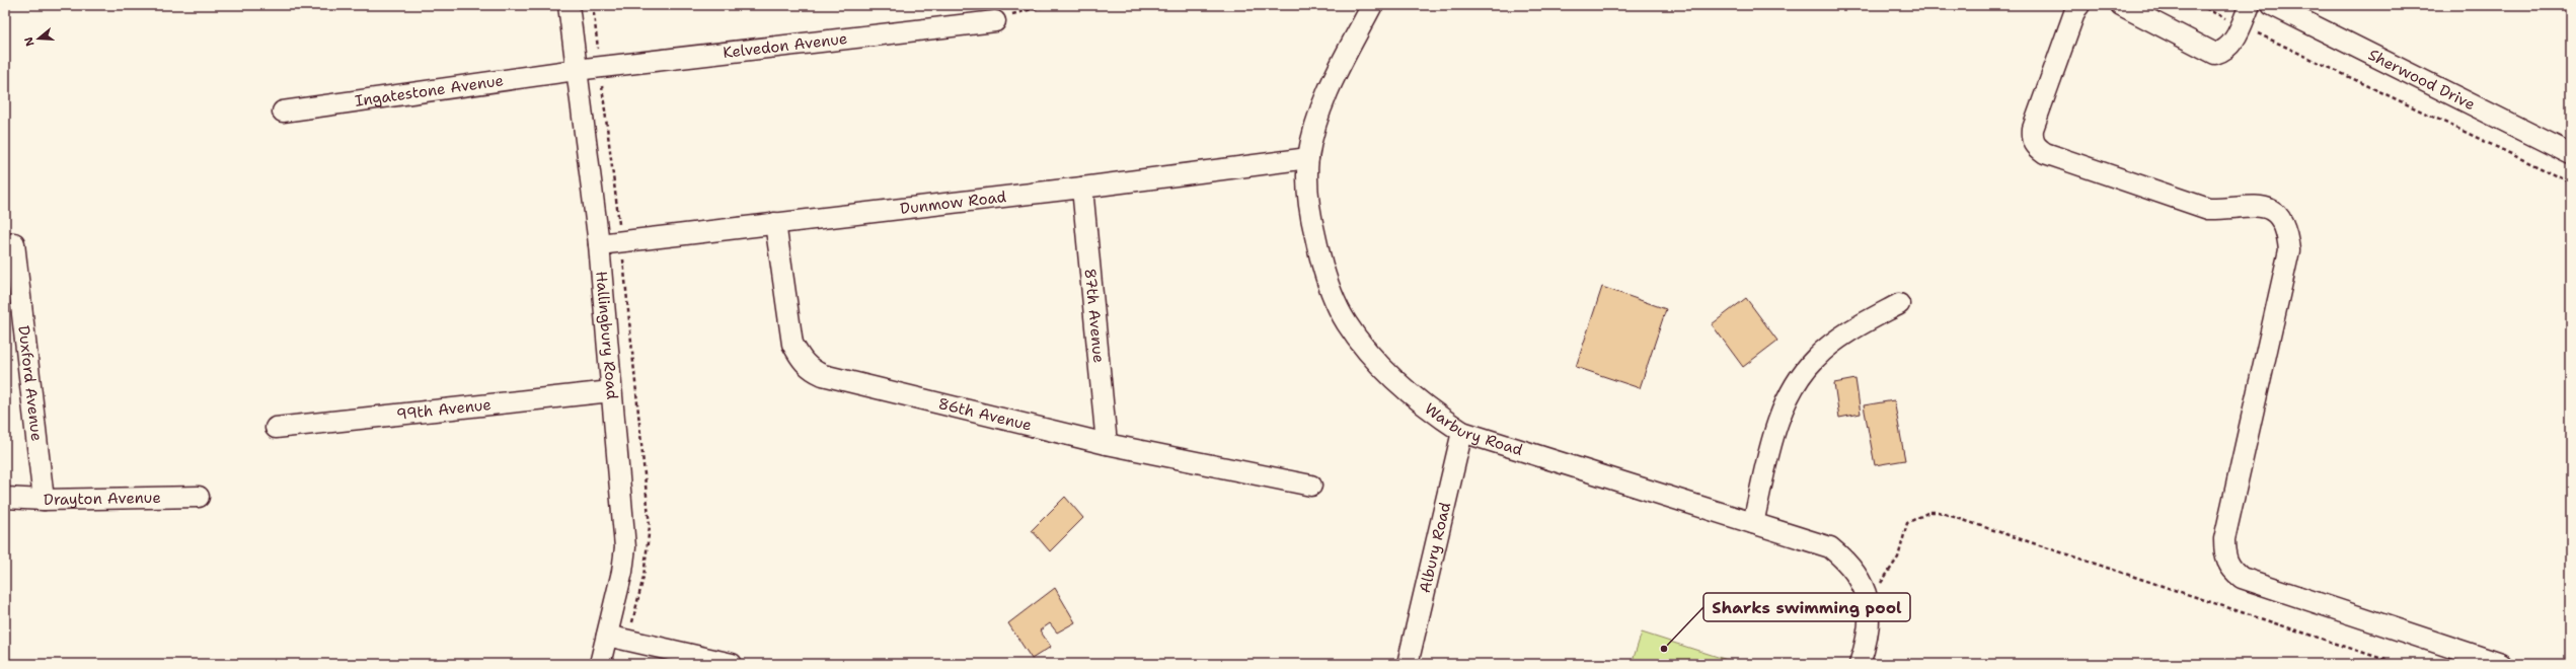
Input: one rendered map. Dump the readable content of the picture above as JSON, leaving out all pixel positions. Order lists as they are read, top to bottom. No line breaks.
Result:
{"streets":{"street":["Kelvedon Avenue","Sherwood Drive","Ingatestone Avenue","Dunmow Road","87th Avenue","Hallingbury Road","Duxford Avenue","99th Avenue","86th Avenue","Warbury Road","Drayton Avenue","Albury Road"]},"crossings":[["Kelvedon Avenue","Ingatestone Avenue"],["Kelvedon Avenue","Hallingbury Road"],["Ingatestone Avenue","Hallingbury Road"],["Dunmow Road","87th Avenue"],["Dunmow Road","Hallingbury Road"],["Dunmow Road","86th Avenue"],["Dunmow Road","Warbury Road"],["87th Avenue","86th Avenue"],["Hallingbury Road","99th Avenue"],["Duxford Avenue","Drayton Avenue"],["Warbury Road","Albury Road"]],"places":["Sharks swimming pool"],"north":"left"}
